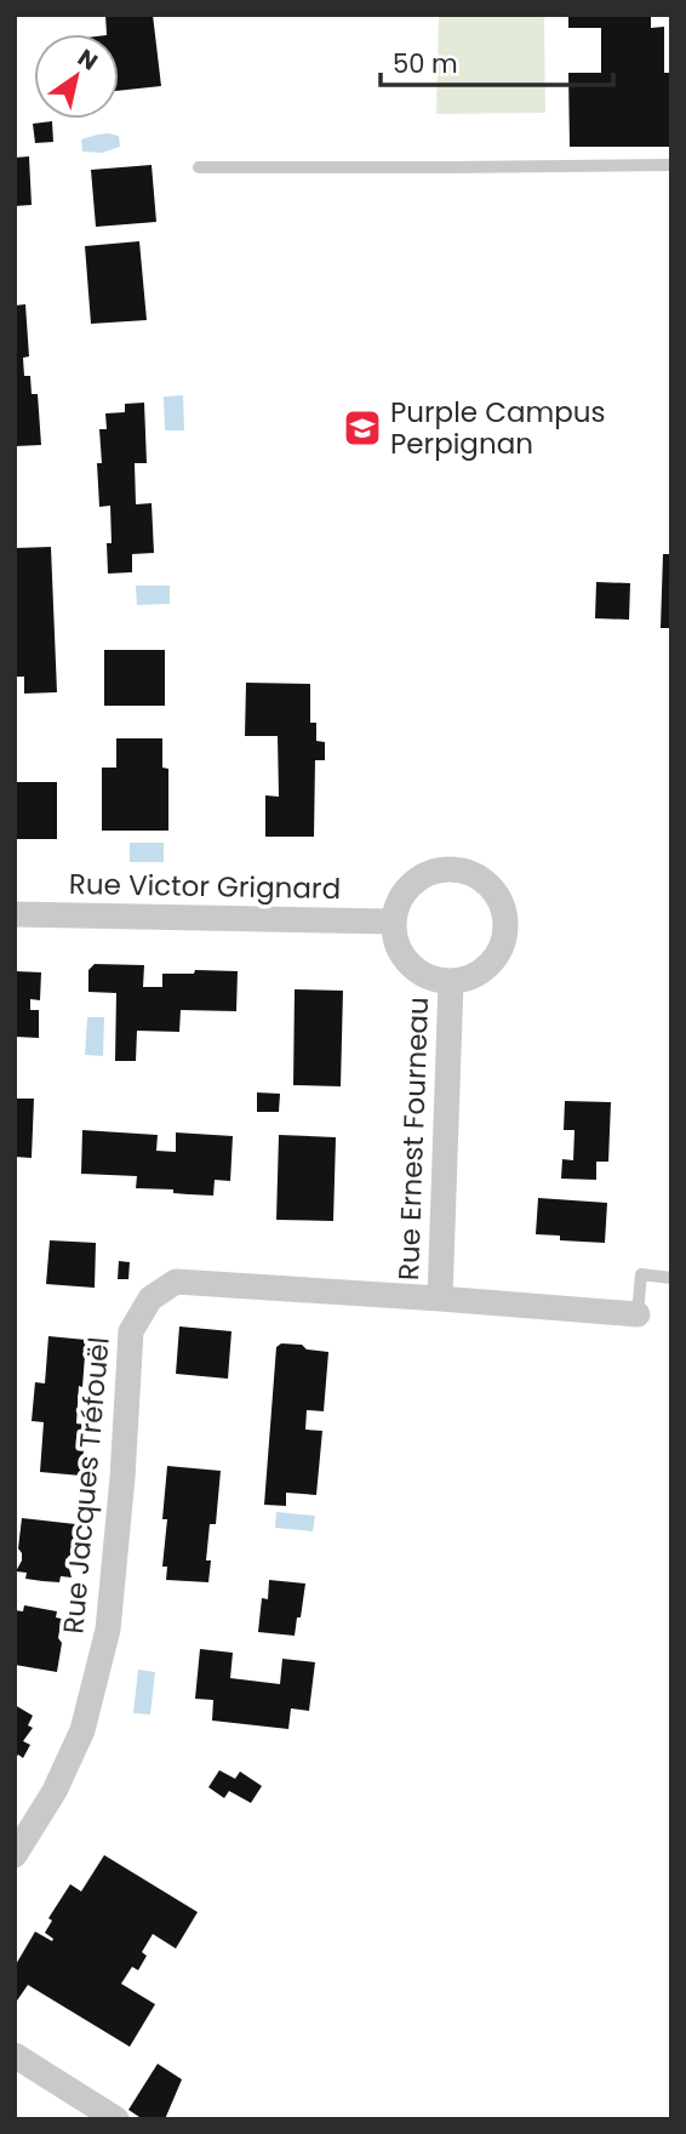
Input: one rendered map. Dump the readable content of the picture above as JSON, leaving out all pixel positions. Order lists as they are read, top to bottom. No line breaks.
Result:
{"streets":{"street":["Rue Victor Grignard","Rue Ernest Fourneau","Rue Jacques Tréfouël"]},"crossings":[["Rue Victor Grignard","Rue Ernest Fourneau"],["Rue Ernest Fourneau","Rue Jacques Tréfouël"]],"places":{"school or university":["Purple Campus Perpignan"]},"scale_bar":"50 m","north":"top right"}
